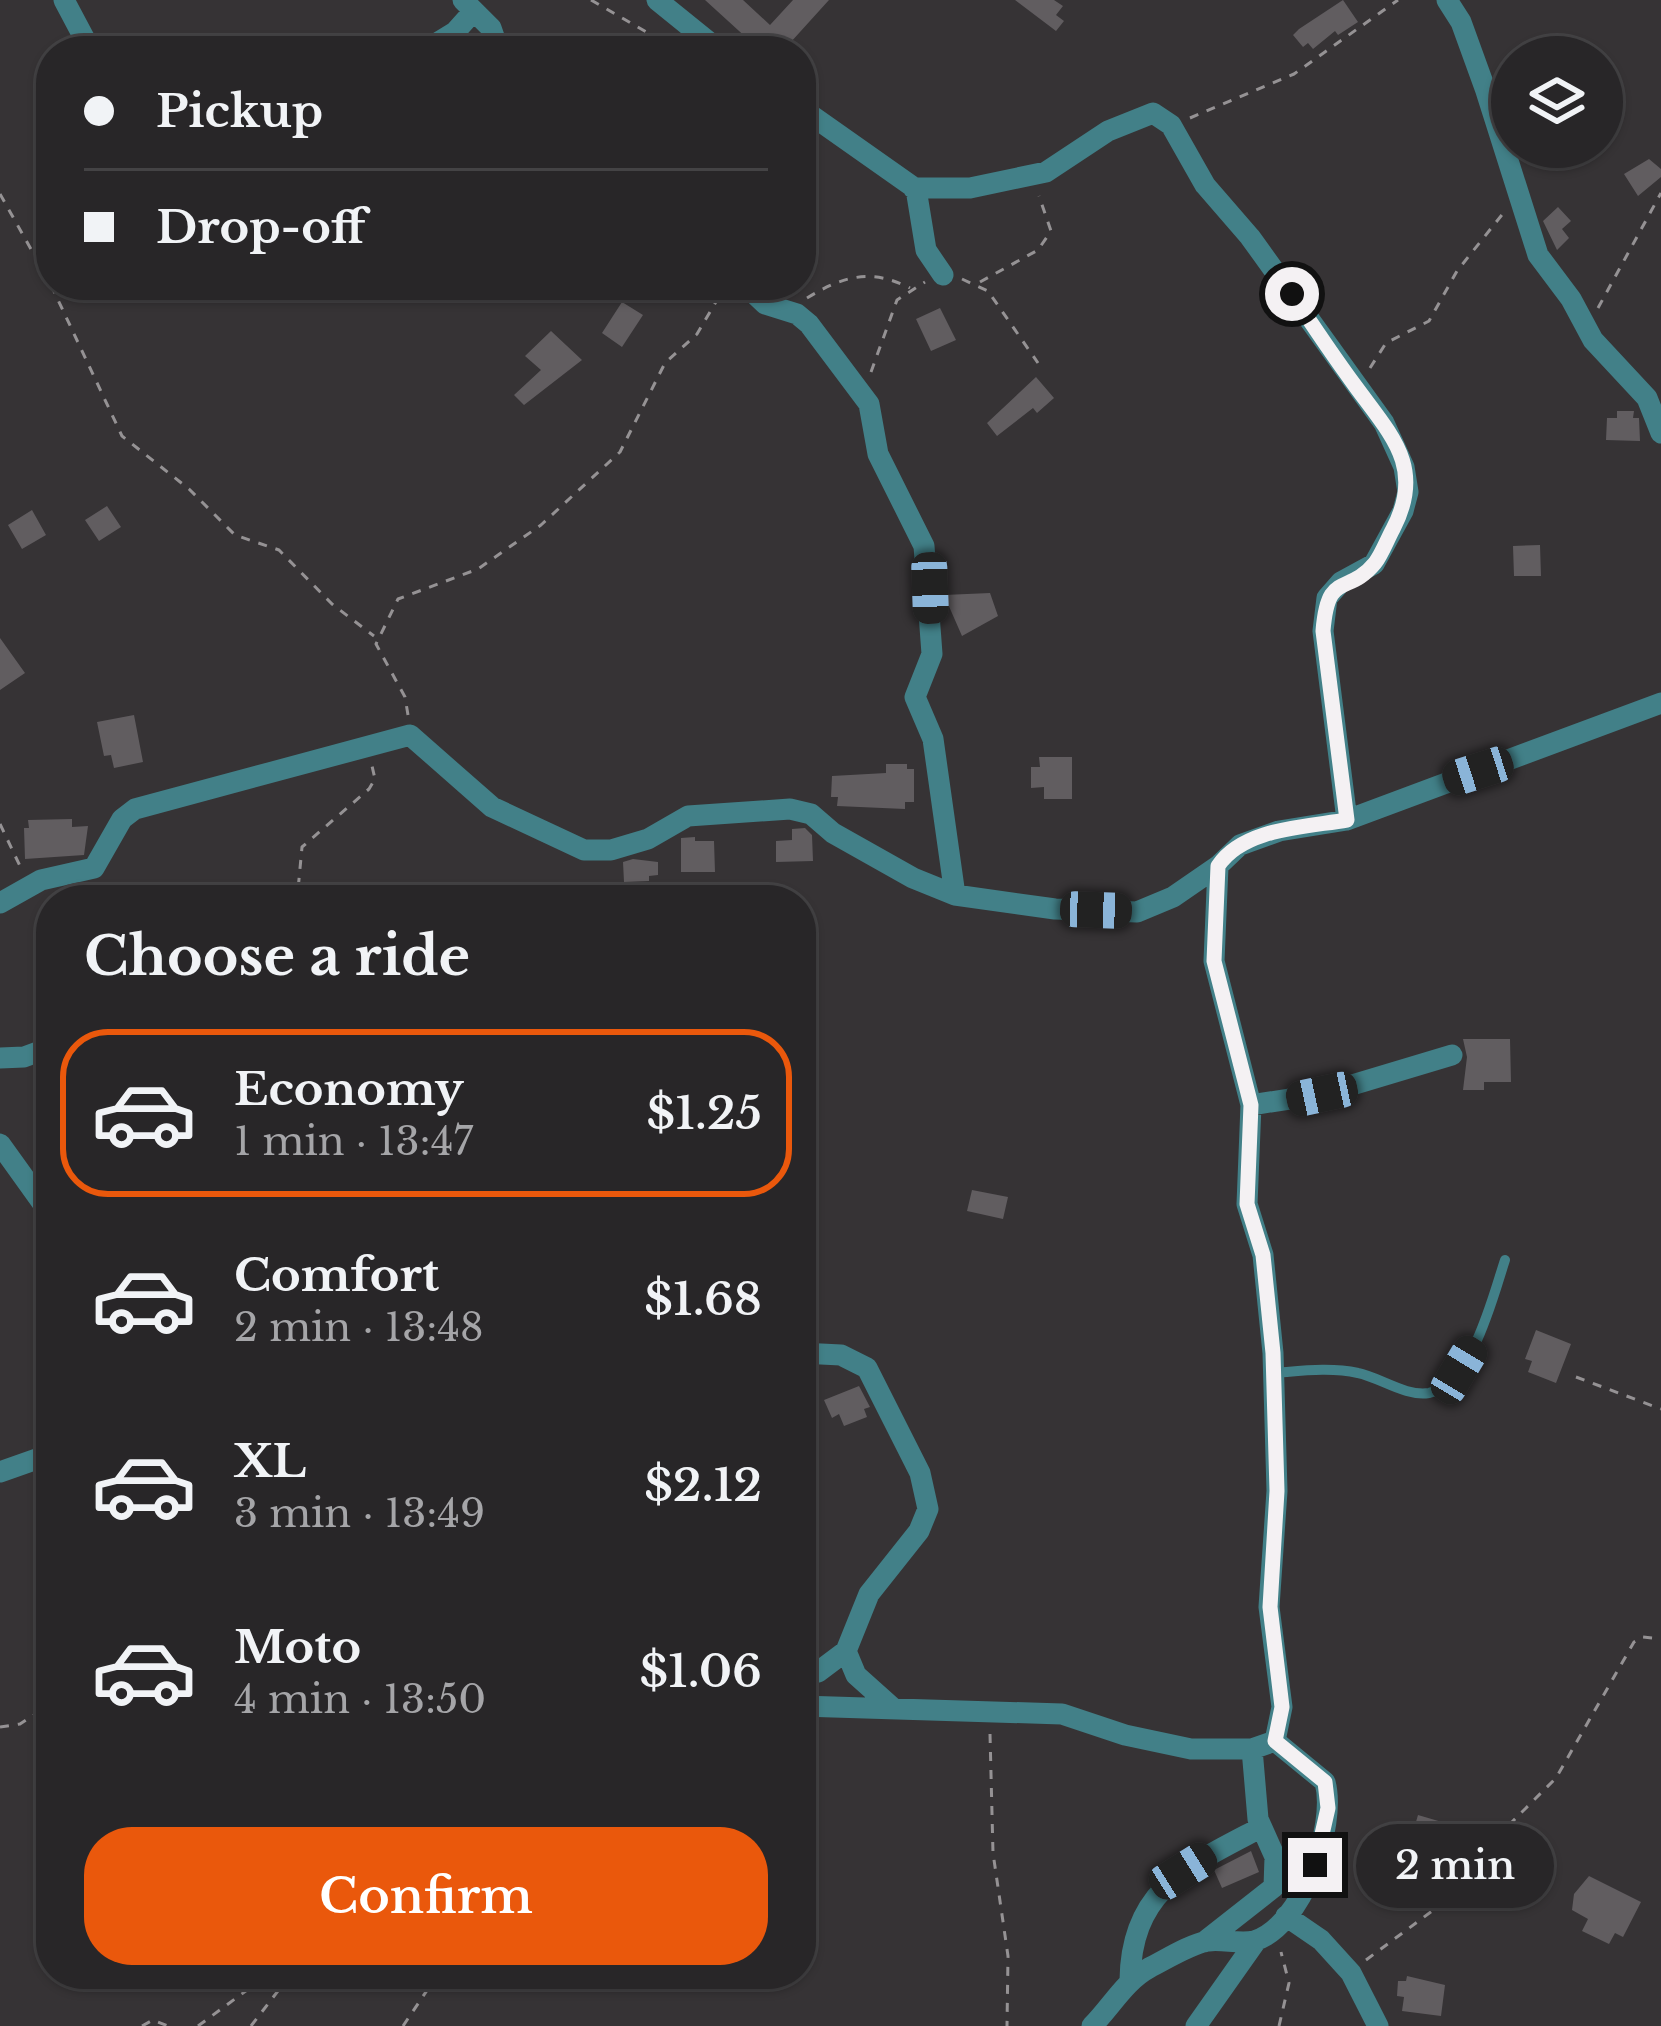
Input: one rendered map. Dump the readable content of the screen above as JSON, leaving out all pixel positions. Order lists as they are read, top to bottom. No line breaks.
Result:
{"page":{"banner":["Pickup","Drop-off"],"heading":"Choose a ride","list":[{"name":"Economy","note":"1 min · 13:47","value":"$1.25"},{"name":"Comfort","note":"2 min · 13:48","value":"$1.68"},{"name":"XL","note":"3 min · 13:49","value":"$2.12"},{"name":"Moto","note":"4 min · 13:50","value":"$1.06"}],"buttons":"Confirm","bubble":"2 min"}}
